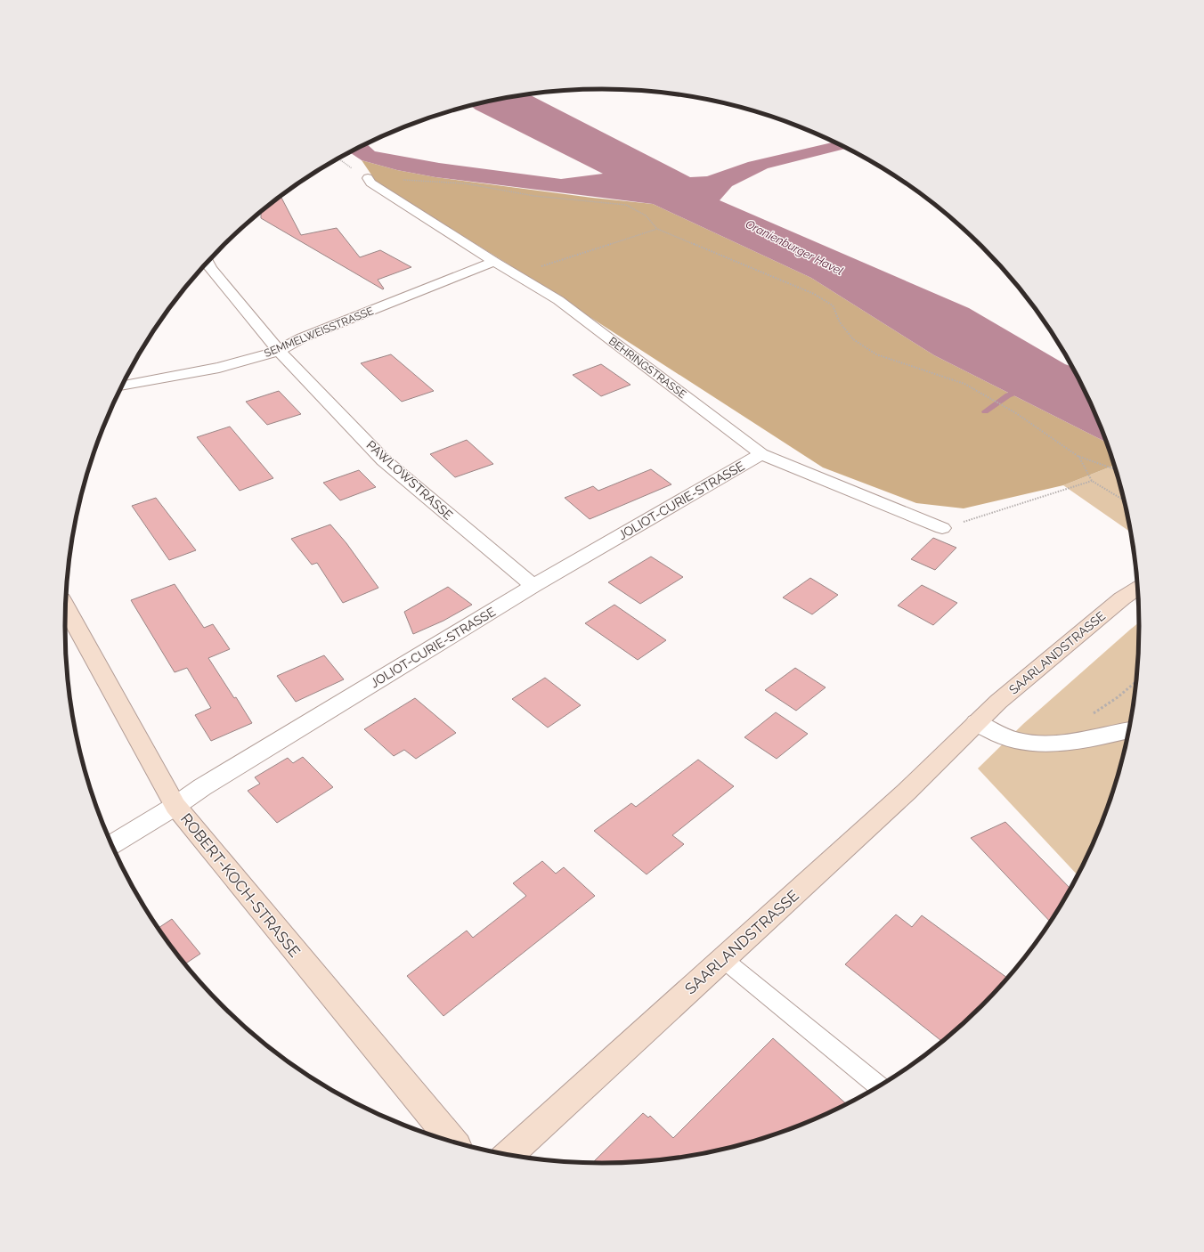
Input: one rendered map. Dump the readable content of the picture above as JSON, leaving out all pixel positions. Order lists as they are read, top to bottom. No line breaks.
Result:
{"streets":{"street":["SEMMELWEISSTRASSE","BEHRINGSTRASSE","PAWLOWSTRASSE","JOLIOT-CURIE-STRASSE","SAARLANDSTRASSE","ROBERT-KOCH-STRASSE"]},"crossings":[["SEMMELWEISSTRASSE","BEHRINGSTRASSE"],["SEMMELWEISSTRASSE","PAWLOWSTRASSE"],["BEHRINGSTRASSE","JOLIOT-CURIE-STRASSE"],["PAWLOWSTRASSE","JOLIOT-CURIE-STRASSE"],["JOLIOT-CURIE-STRASSE","ROBERT-KOCH-STRASSE"]],"water":["Oranienburger Havel"]}
